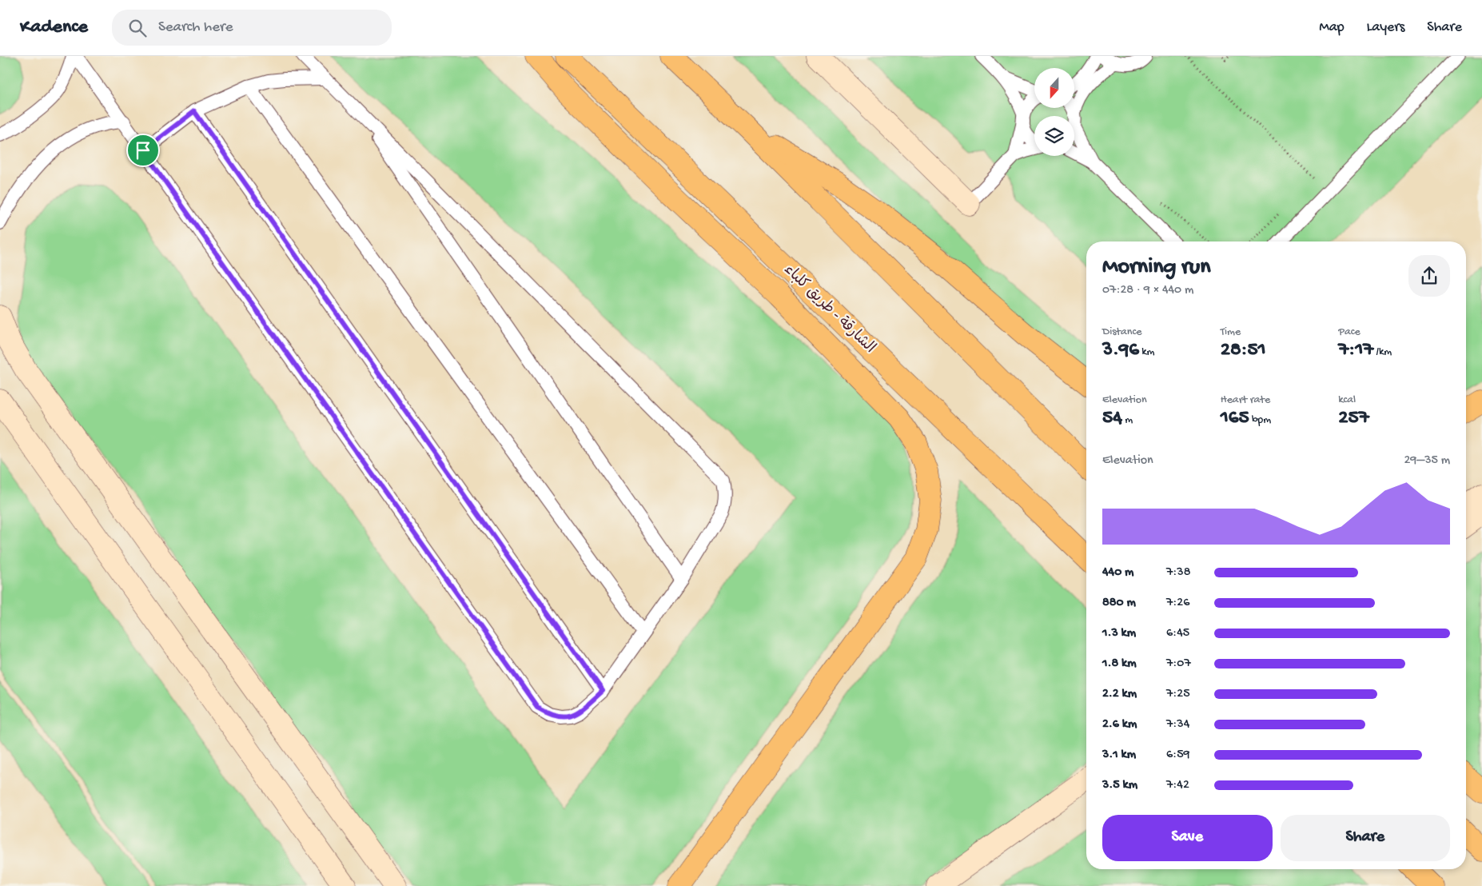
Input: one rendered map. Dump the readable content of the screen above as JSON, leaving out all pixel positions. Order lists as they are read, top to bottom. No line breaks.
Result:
{"streets":{"highway":["الشارقة - طريق كلباء"]},"north":"bottom","page":{"header":"Kadence","search":"Search here","nav":["Map","Layers","Share"],"heading":["Morning run","07:28 · 9 × 440 m"],"stats":[["Distance","3.96 km"],["Time","28:51"],["Pace","7:17 /km"],["Elevation","54 m"],["Heart rate","165 bpm"],["kcal","257"]],"chart":["Elevation","29–35 m"],"list":[{"name":"440 m","note":"7:38"},{"name":"880 m","note":"7:26"},{"name":"1.3 km","note":"6:45"},{"name":"1.8 km","note":"7:07"},{"name":"2.2 km","note":"7:25"},{"name":"2.6 km","note":"7:34"},{"name":"3.1 km","note":"6:59"},{"name":"3.5 km","note":"7:42"}],"buttons":["Save","Share"]}}
